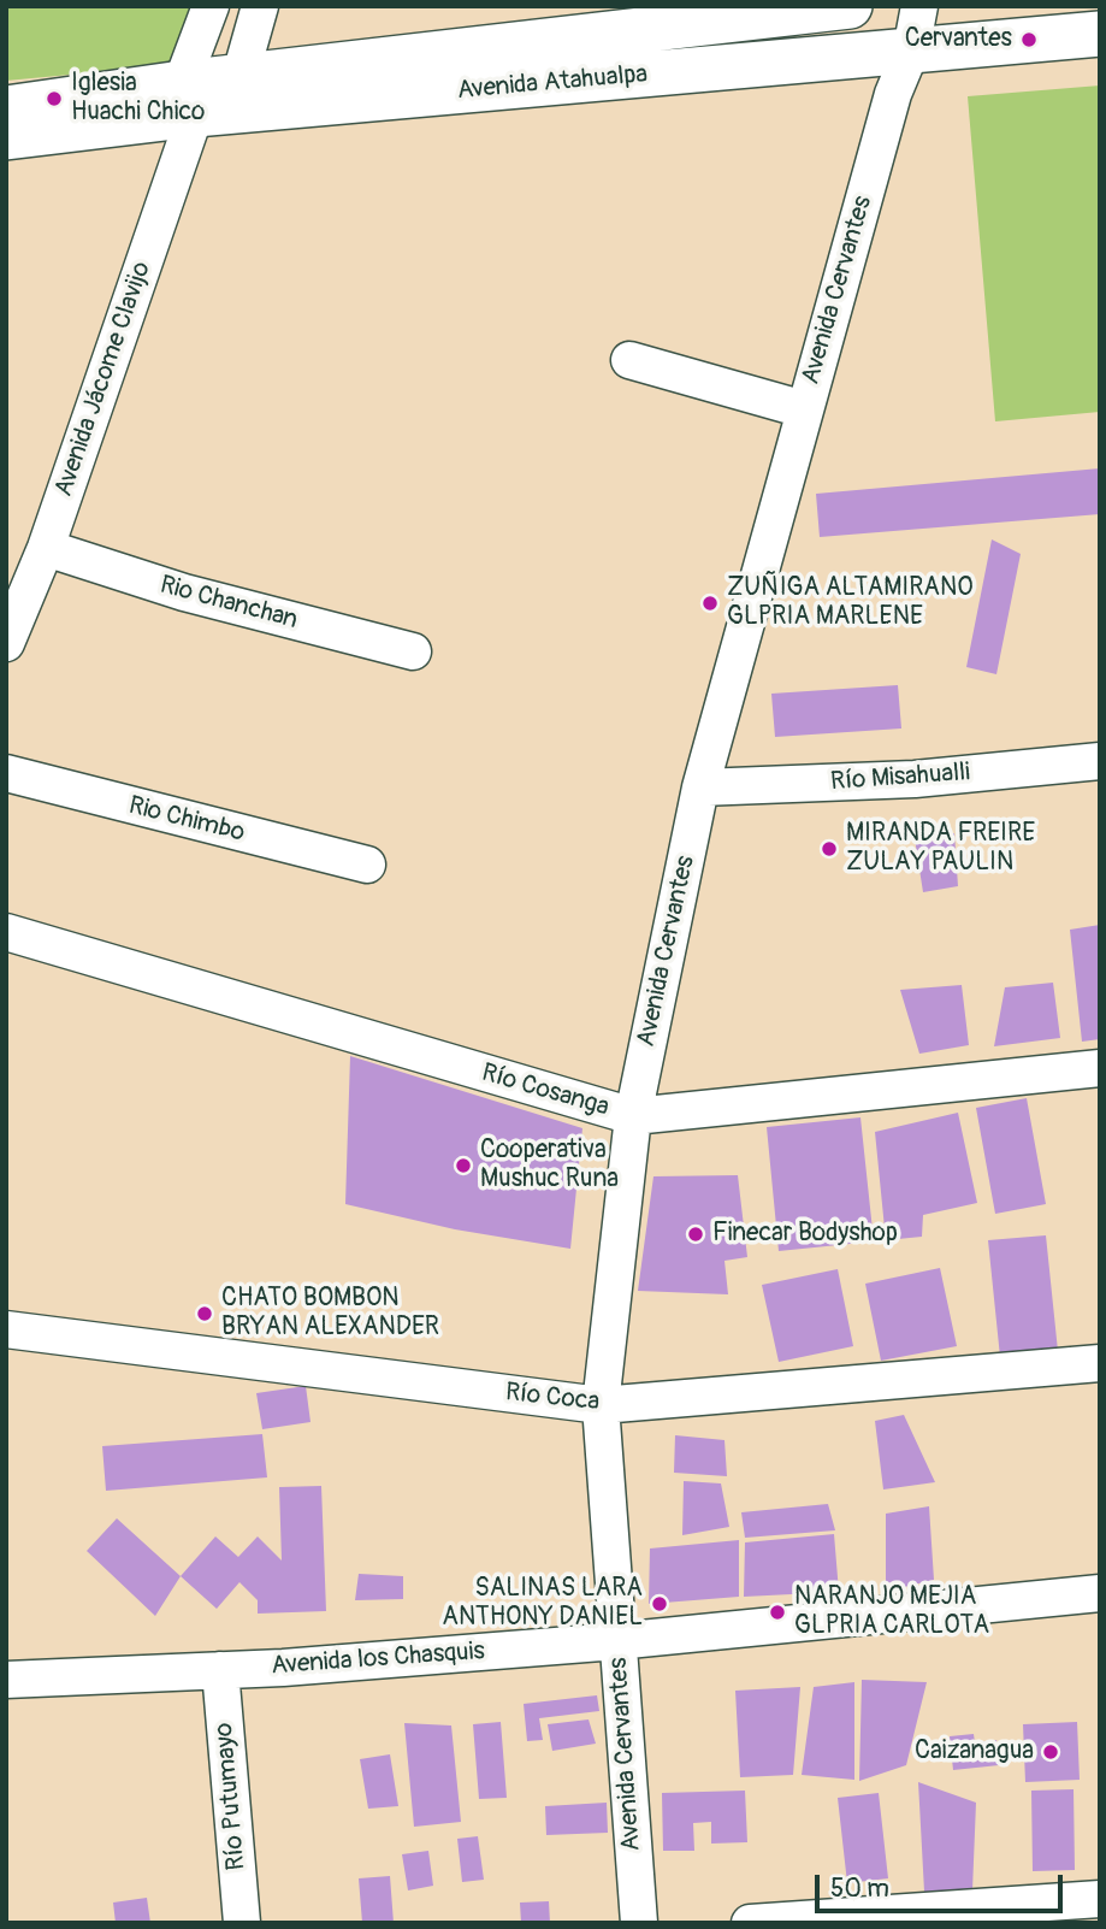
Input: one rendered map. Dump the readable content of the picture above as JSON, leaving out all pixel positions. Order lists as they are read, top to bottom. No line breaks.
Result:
{"streets":{"main road":["Avenida Atahualpa"],"street":["Avenida Cervantes","Avenida Jácome Clavijo","Rio Chanchan","Río Misahualli","Rio Chimbo","Río Cosanga","Río Coca","Avenida los Chasquis","Río Putumayo"]},"crossings":[["Avenida Atahualpa","Avenida Cervantes"],["Avenida Atahualpa","Avenida Jácome Clavijo"],["Avenida Cervantes","Río Misahualli"],["Avenida Cervantes","Río Cosanga"],["Avenida Cervantes","Río Coca"],["Avenida Cervantes","Avenida los Chasquis"],["Avenida Jácome Clavijo","Rio Chanchan"],["Avenida los Chasquis","Río Putumayo"]],"places":["Cervantes","Iglesia Huachi Chico","ZUÑIGA ALTAMIRANO GLPRIA MARLENE","MIRANDA FREIRE ZULAY PAULIN","Cooperativa Mushuc Runa","Finecar Bodyshop","CHATO BOMBON BRYAN ALEXANDER","SALINAS LARA ANTHONY DANIEL","NARANJO MEJIA GLPRIA CARLOTA","Caizanagua"],"scale_bar":"50 m"}
